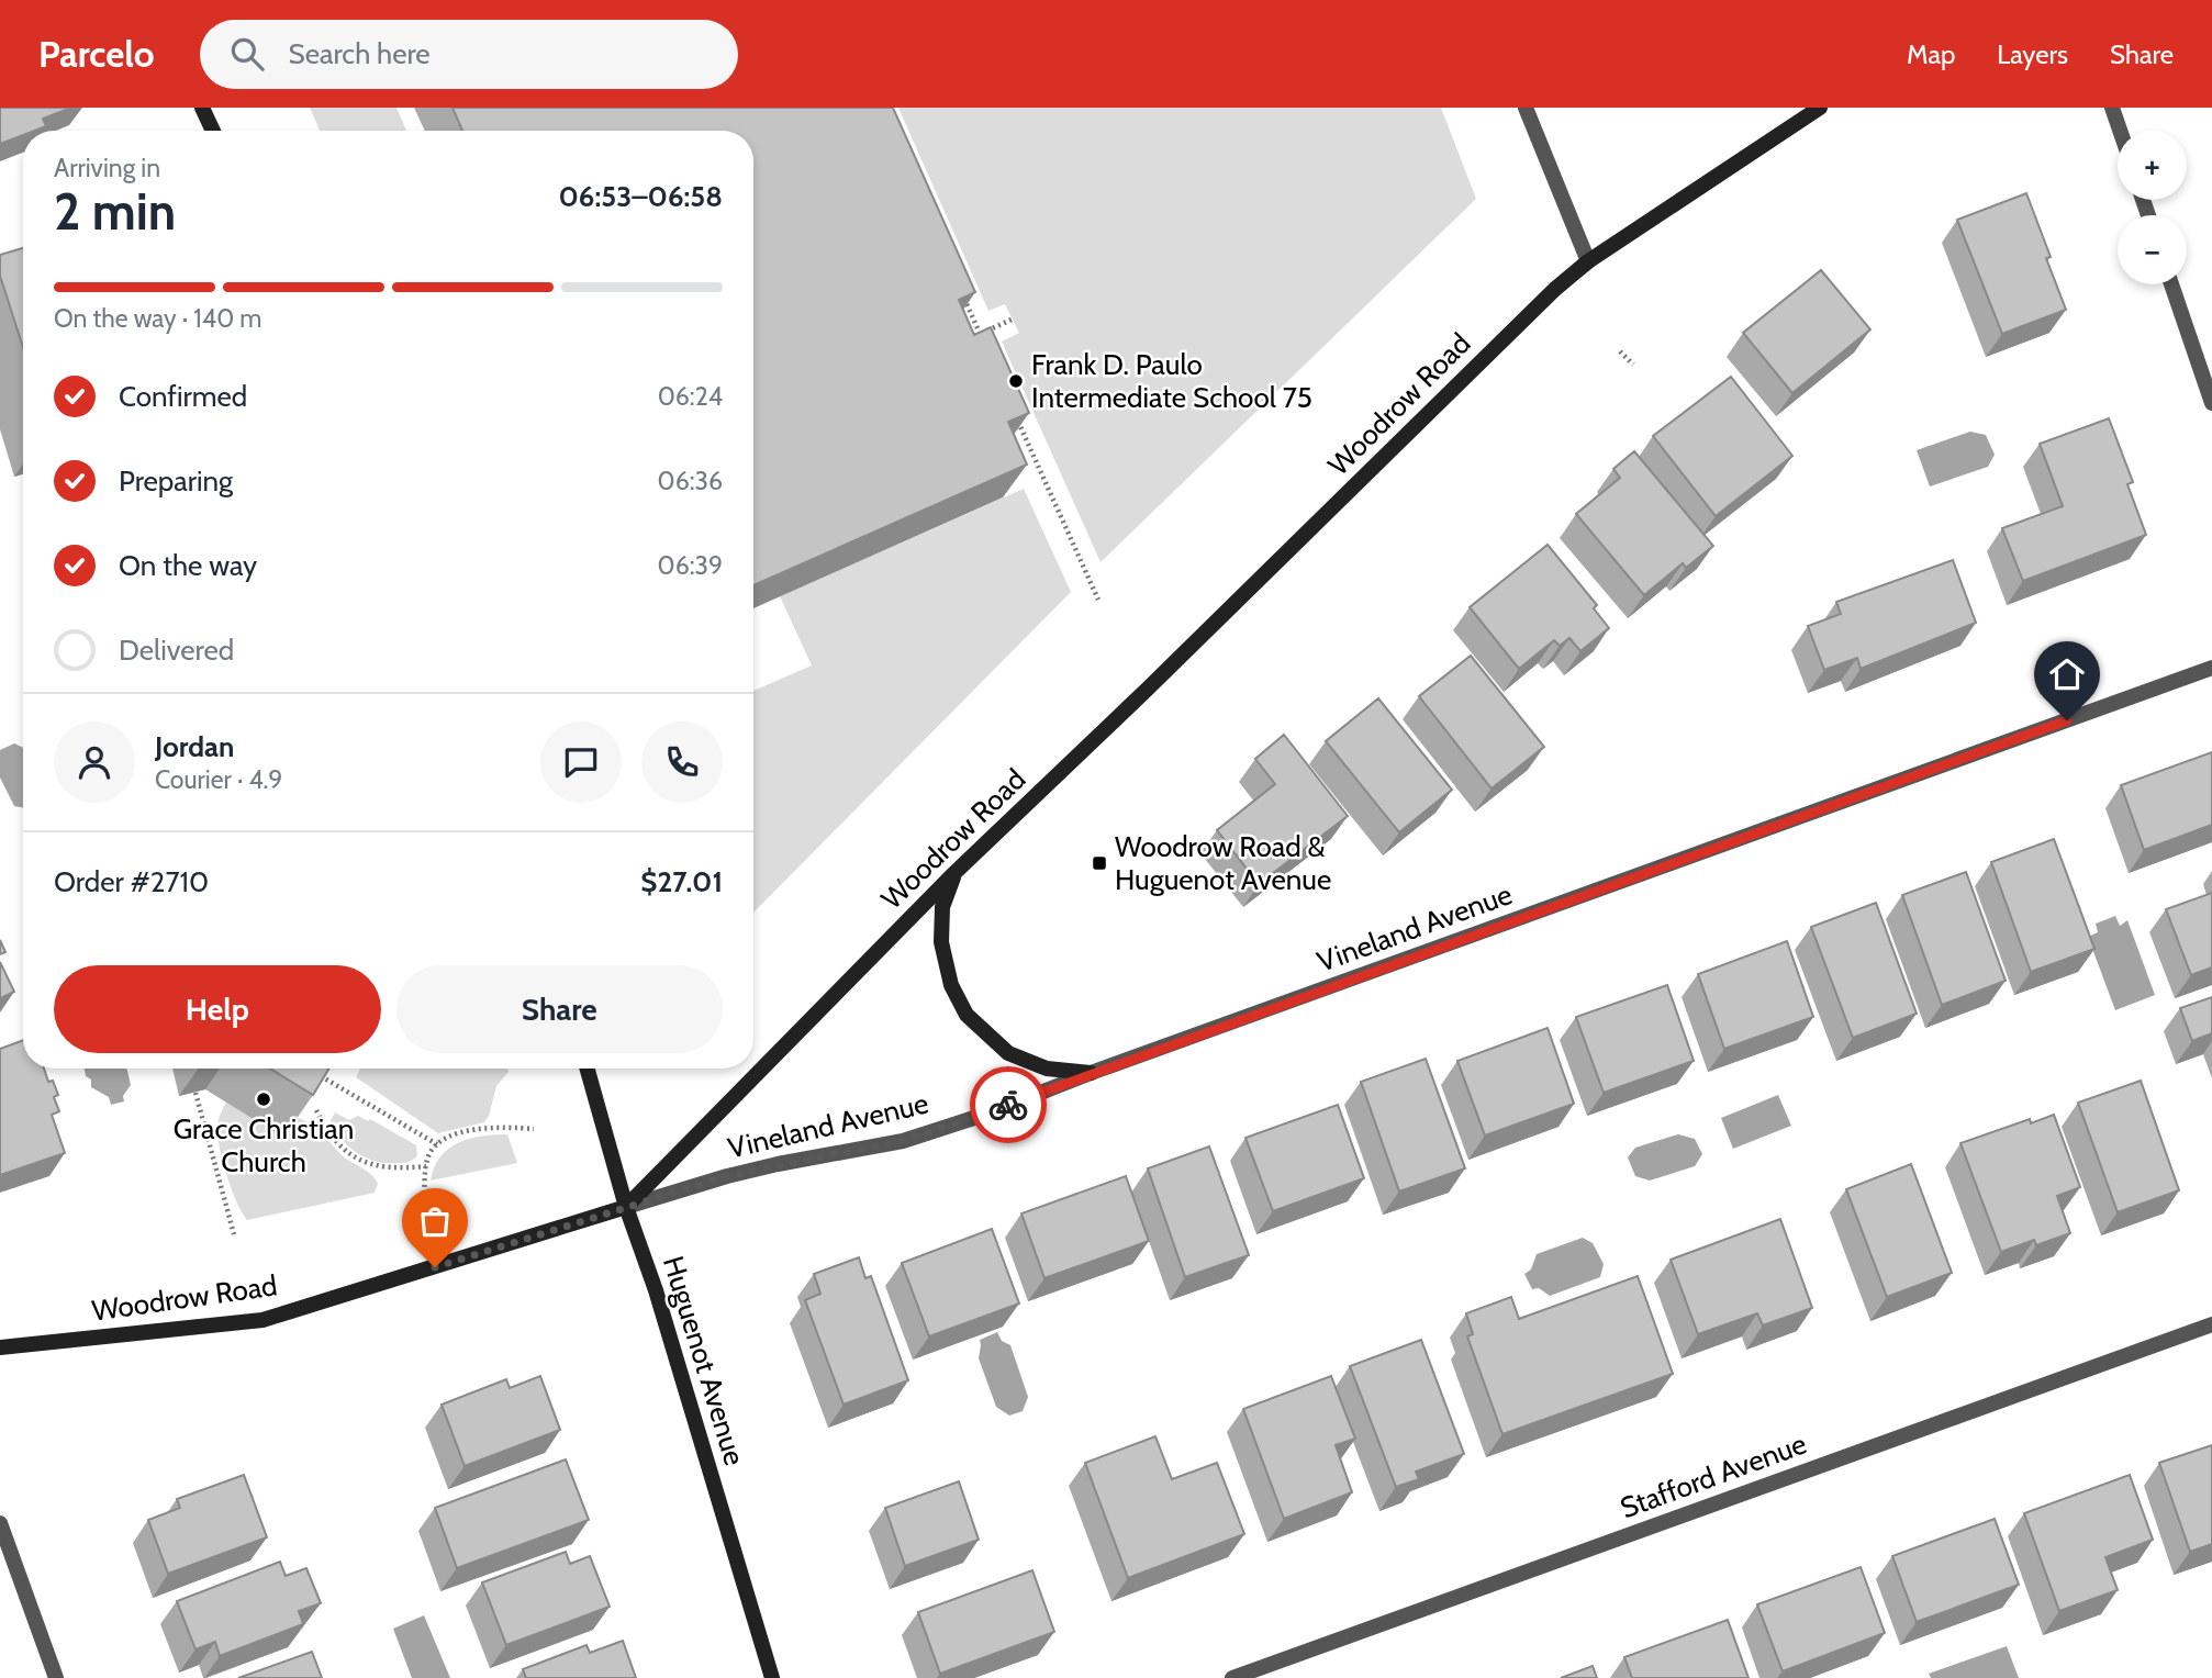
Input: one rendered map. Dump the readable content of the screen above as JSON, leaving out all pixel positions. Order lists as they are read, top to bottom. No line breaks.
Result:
{"streets":{"street":["Woodrow Road","Vineland Avenue","Huguenot Avenue","Stafford Avenue"]},"crossings":[["Woodrow Road","Vineland Avenue"],["Woodrow Road","Huguenot Avenue"],["Vineland Avenue","Huguenot Avenue"]],"places":{"other":["Frank D. Paulo Intermediate School 75","Grace Christian Church"],"transit":["Woodrow Road & Huguenot Avenue"]},"page":{"header":"Parcelo","search":"Search here","nav":["Map","Layers","Share"],"map_buttons":["+","−"],"heading":["2 min","Arriving in","06:53–06:58"],"panel":["Jordan","Courier · 4.9","Order #2710","$27.01"],"bar":"On the way · 140 m","list":[["Confirmed","06:24"],["Preparing","06:36"],["On the way","06:39"],"Delivered"],"buttons":["Help","Share"]}}
